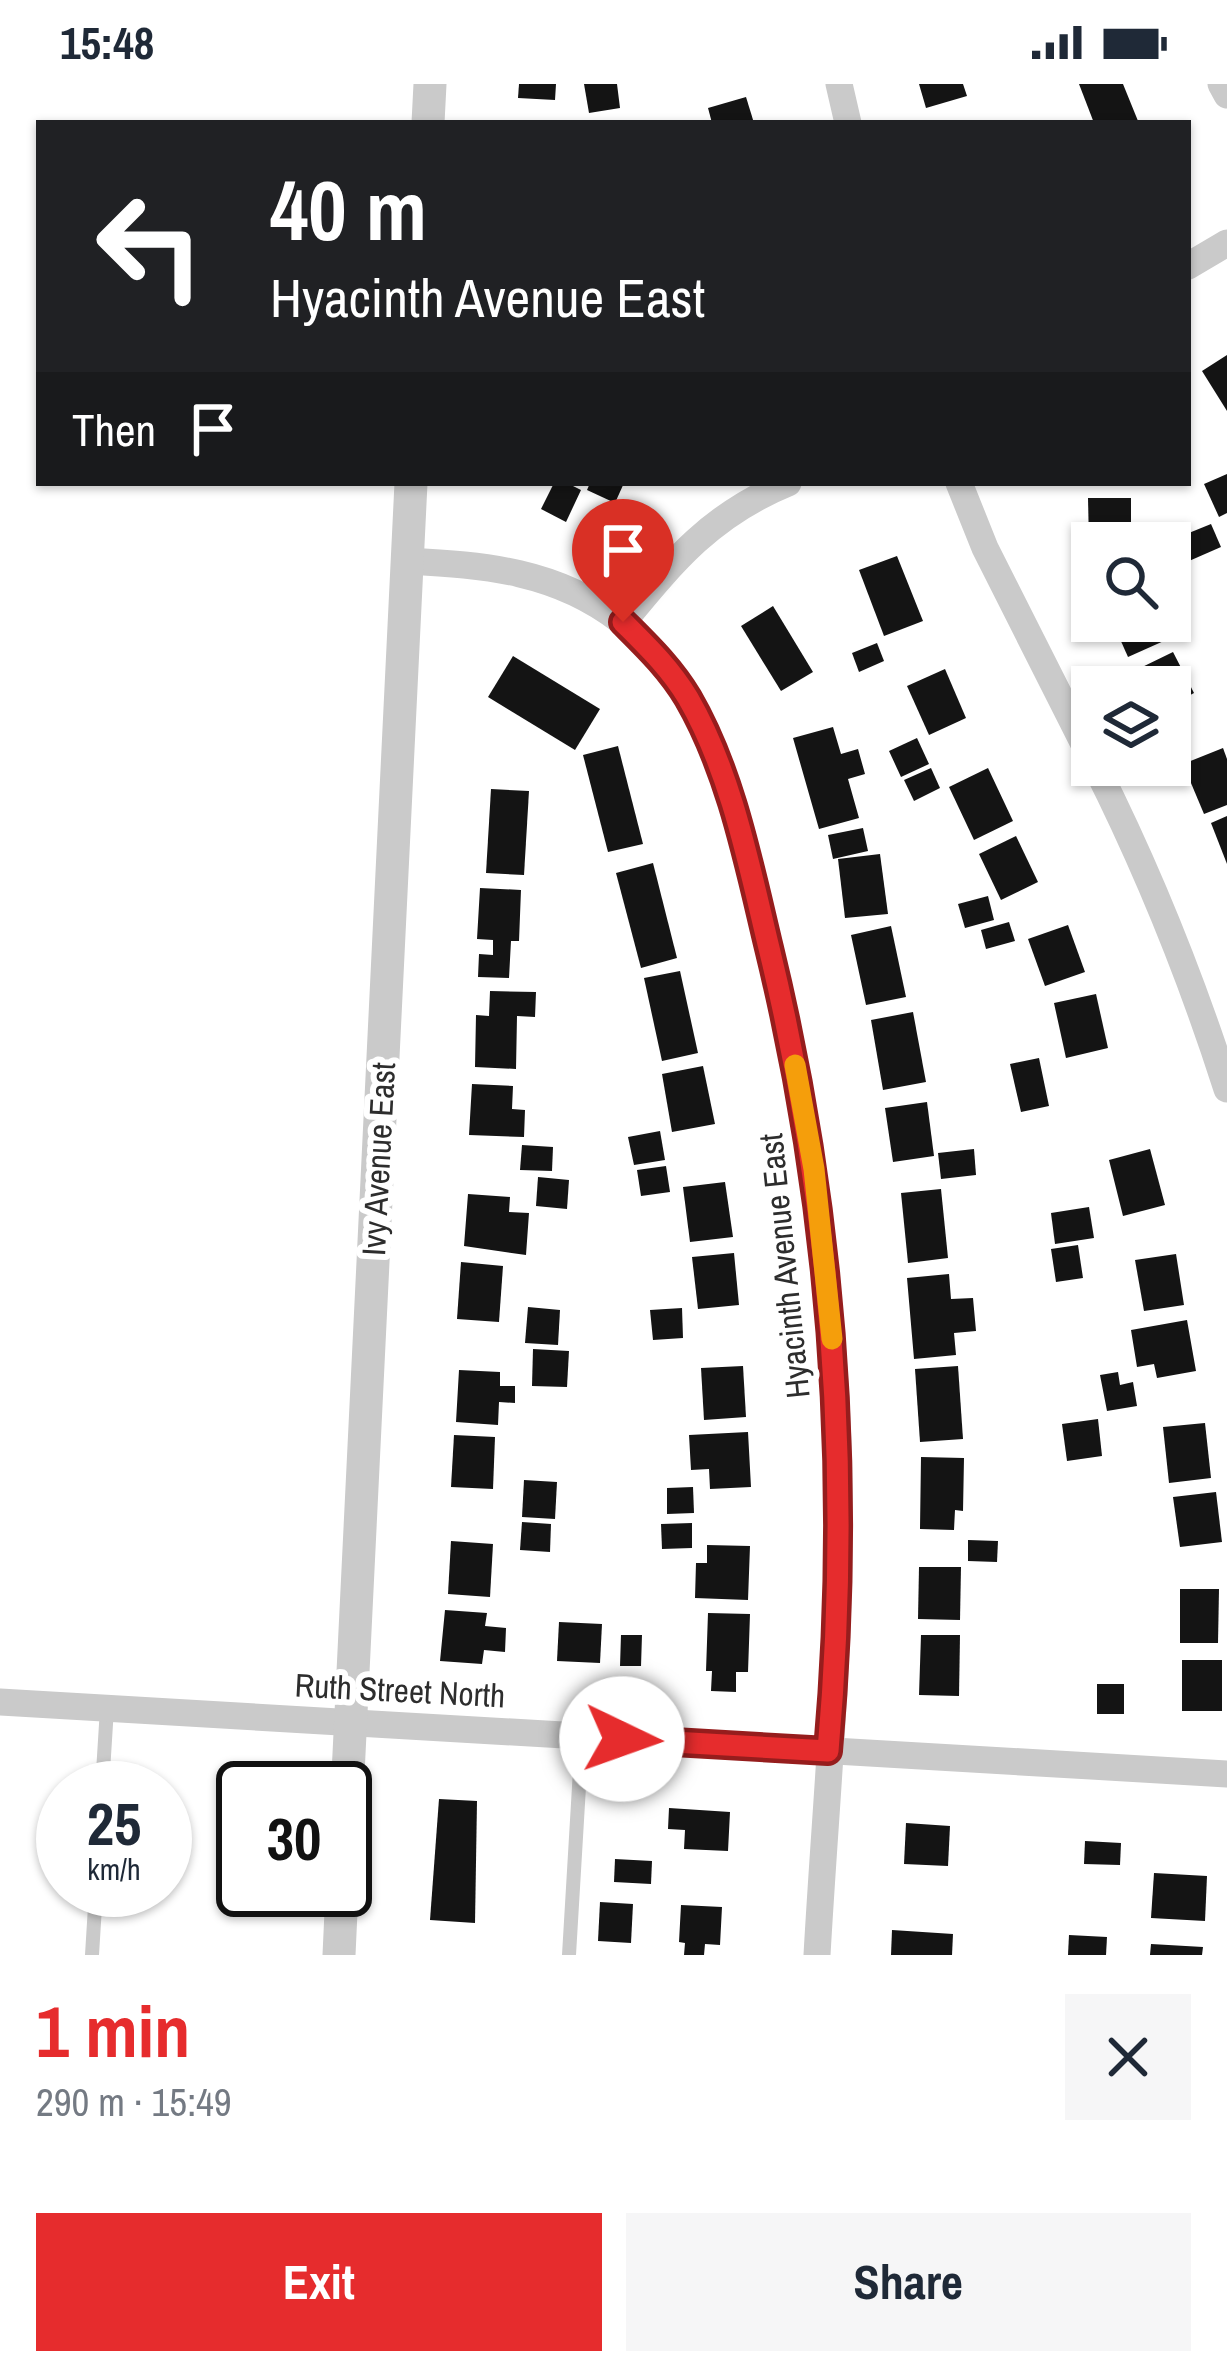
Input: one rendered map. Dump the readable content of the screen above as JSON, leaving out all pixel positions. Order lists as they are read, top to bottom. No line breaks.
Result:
{"streets":{"street":["Ivy Avenue East","Hyacinth Avenue East","Ruth Street North"]},"crossings":[["Ivy Avenue East","Hyacinth Avenue East"],["Ivy Avenue East","Ruth Street North"],["Hyacinth Avenue East","Ruth Street North"]],"page":{"status":"15:48","turn":["40 m","Hyacinth Avenue East"],"then":"Then","speed":"25 km/h","limit":"30","heading":["1 min","290 m · 15:49"],"buttons":["Exit","Share"]}}
